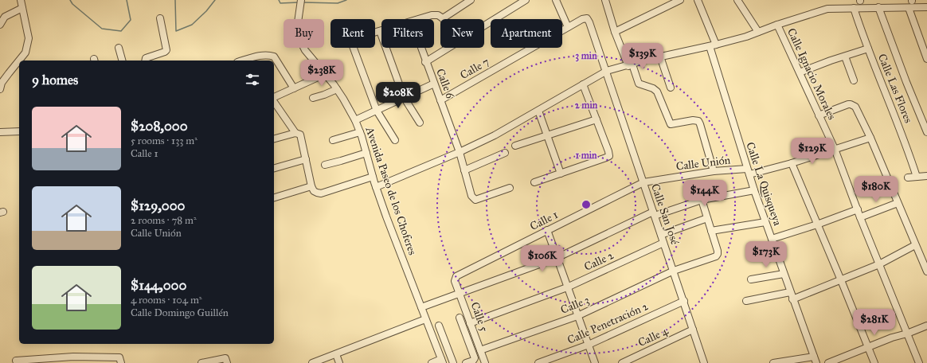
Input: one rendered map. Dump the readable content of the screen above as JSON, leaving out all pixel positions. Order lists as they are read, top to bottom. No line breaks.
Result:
{"streets":{"street":["Calle 7","Calle Ignacio Morales","Calle 6","Calle Las Flores","Calle Unión","Calle La Quisqueya","Avenida Paseo de los Choferes","Calle San José","Calle 1","Calle 2","Calle 3","Calle 5","Calle Penetración 2","Calle 4"]},"crossings":[["Calle 7","Calle 6"],["Calle 7","Calle San José"],["Calle Ignacio Morales","Calle Unión"],["Calle Unión","Calle La Quisqueya"],["Calle Unión","Calle San José"],["Calle Unión","Calle 1"],["Calle San José","Calle 1"],["Calle San José","Calle 2"],["Calle San José","Calle 3"],["Calle San José","Calle Penetración 2"],["Calle San José","Calle 4"],["Calle 1","Calle 5"],["Calle 2","Calle 5"],["Calle 3","Calle 5"]],"page":{"chip":["Buy","Rent","Filters","New","Apartment"],"price":["$139K","$238K","$208K","$129K","$180K","$144K","$173K","$106K","$281K"],"heading":"9 homes","list":[{"name":"$208,000","note":"5 rooms · 133 m² · Calle 1"},{"name":"$129,000","note":"2 rooms · 78 m² · Calle Unión"},{"name":"$144,000","note":"4 rooms · 104 m² · Calle Domingo Guillén"}]},"rings":["3 min","2 min","1 min"]}
